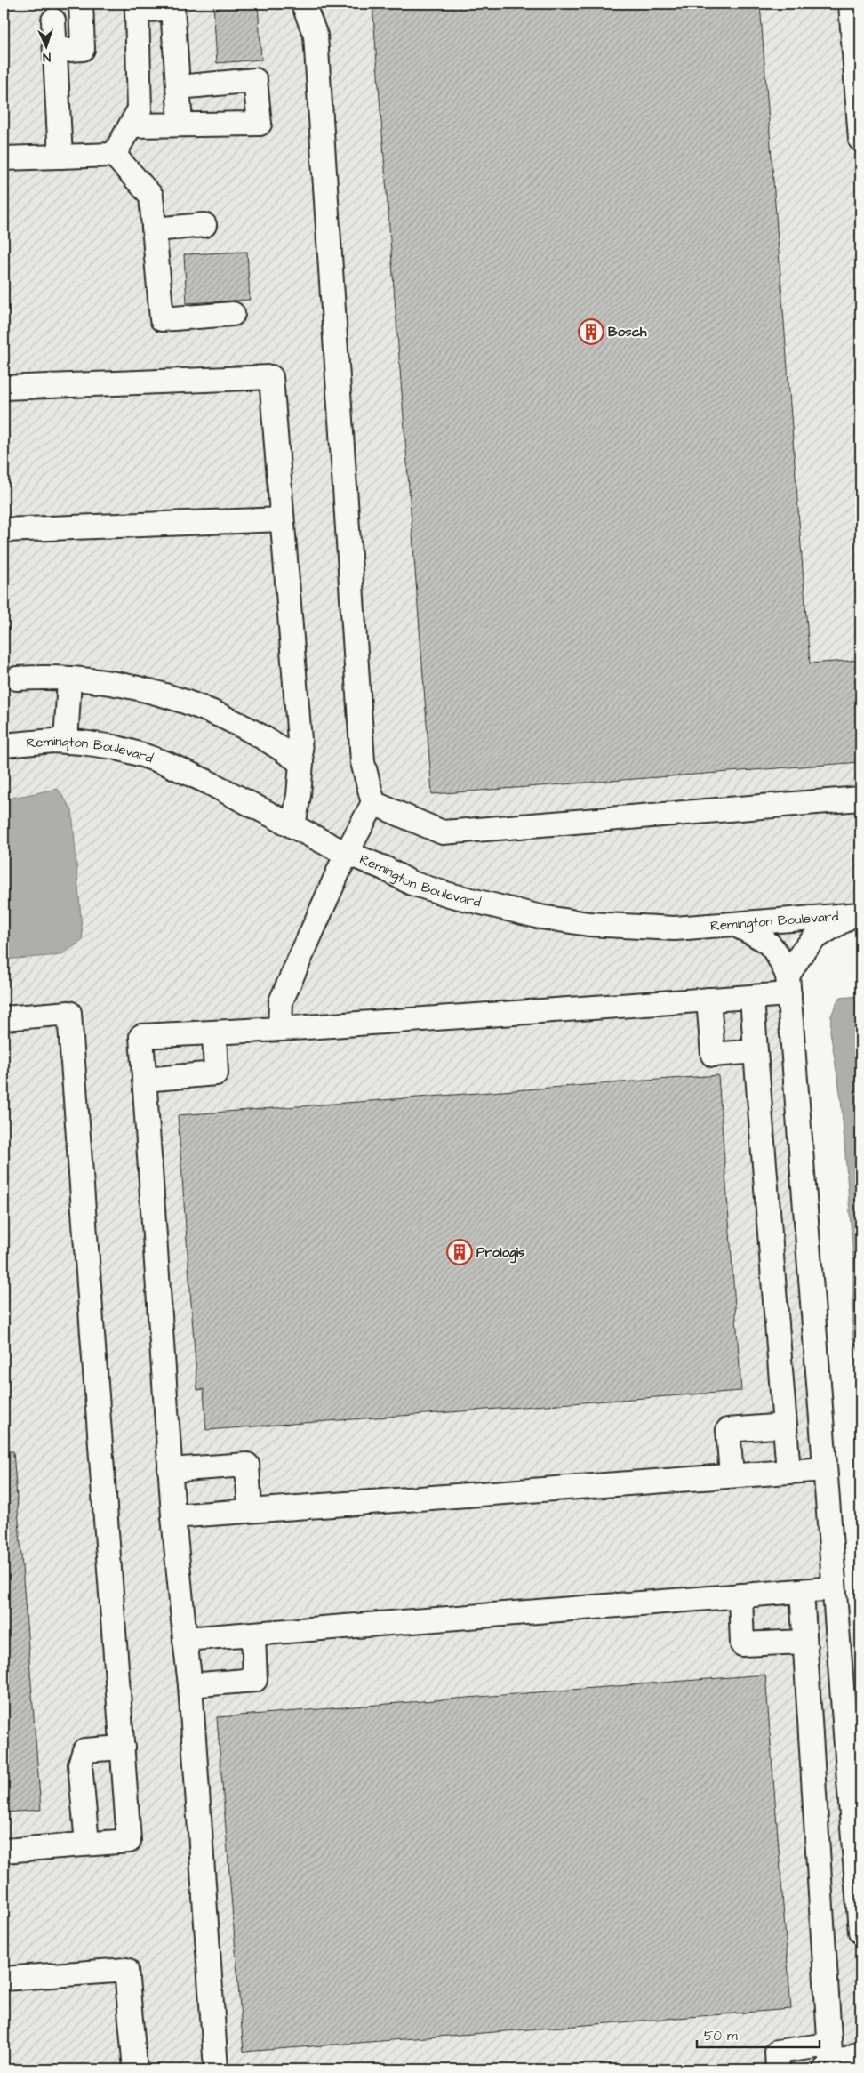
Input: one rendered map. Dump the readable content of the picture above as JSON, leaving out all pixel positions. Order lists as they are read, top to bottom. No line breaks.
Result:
{"streets":{"street":["Remington Boulevard"]},"places":{"building":["Bosch","Prologis"]},"scale_bar":"50 m","north":"bottom"}
